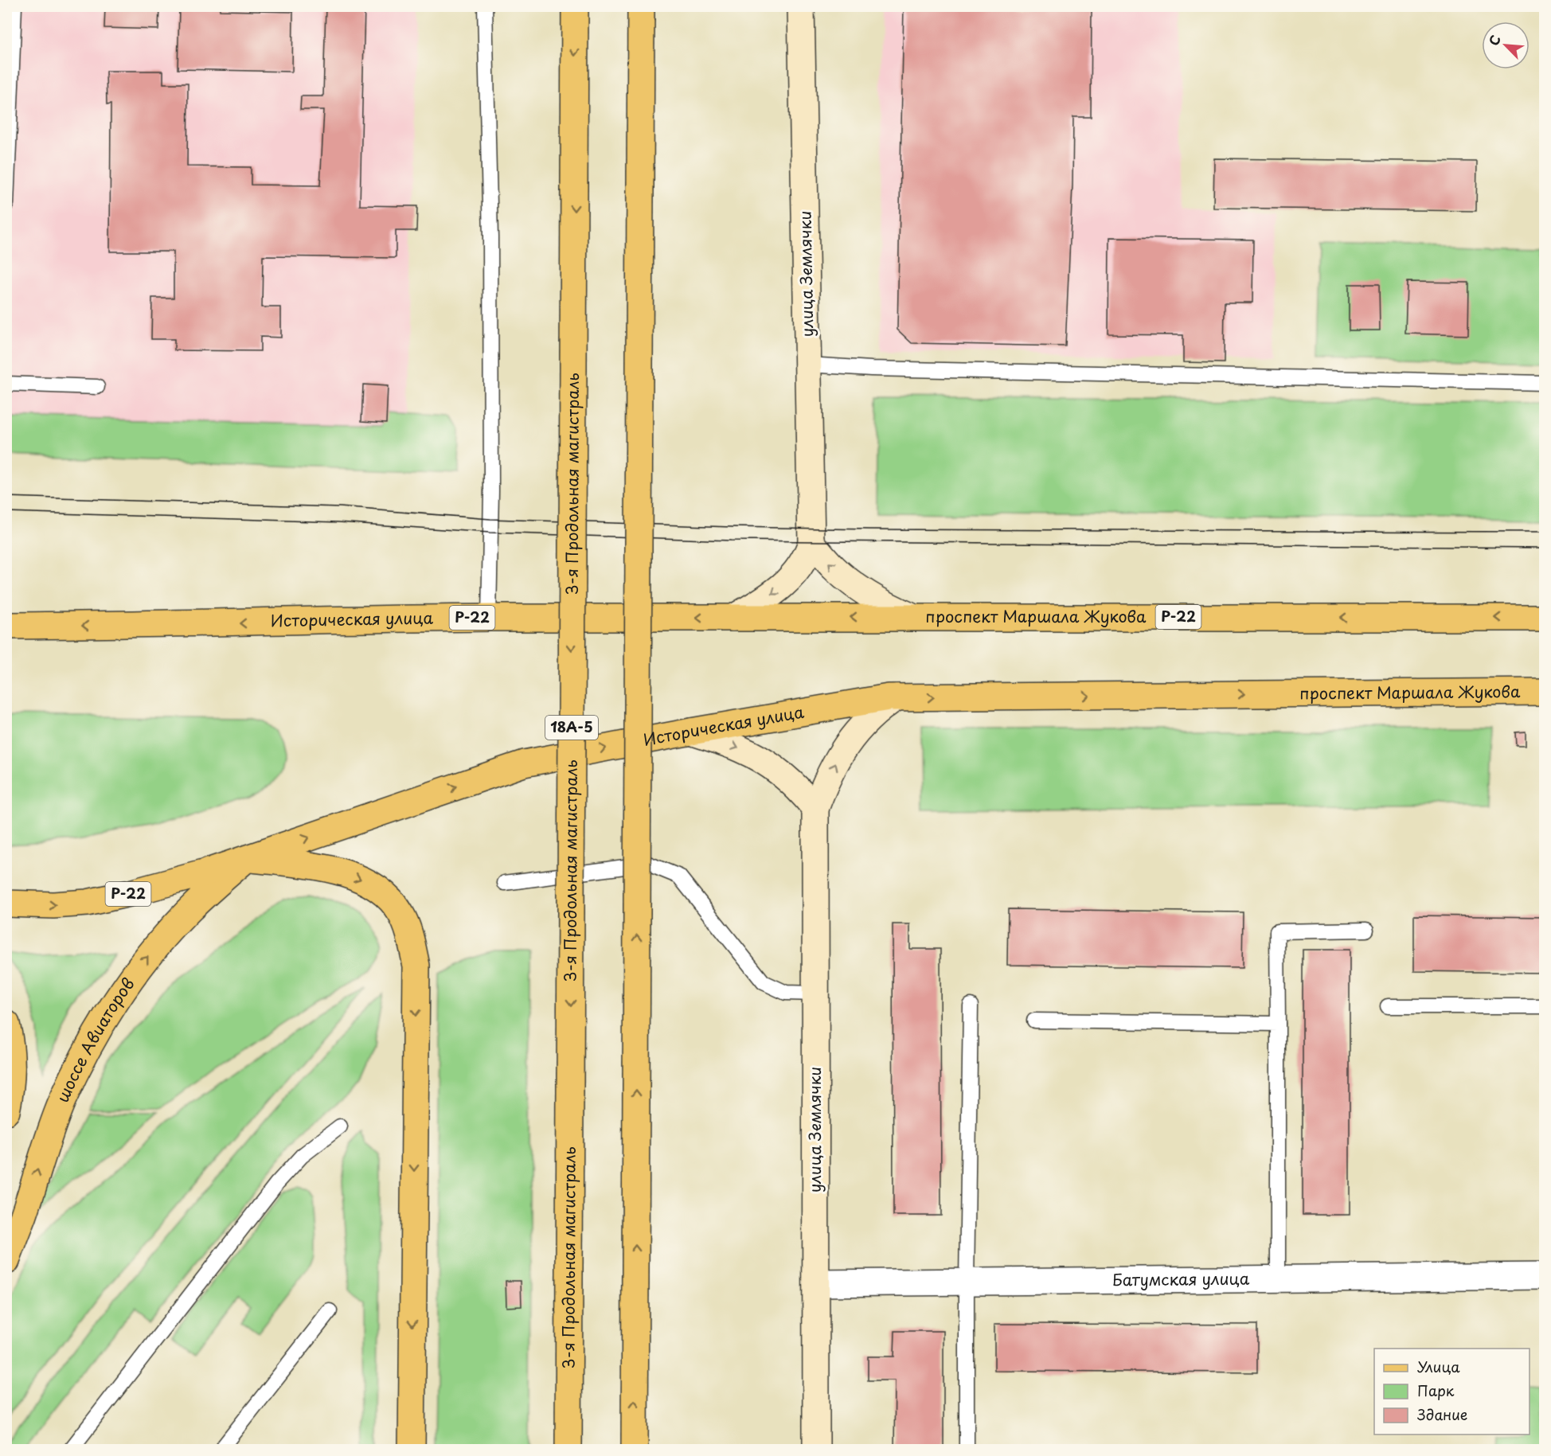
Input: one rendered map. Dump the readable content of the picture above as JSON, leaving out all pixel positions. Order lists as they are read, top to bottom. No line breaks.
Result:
{"streets":{"main road":["улица Землячки","3-я Продольная магистраль","проспект Маршала Жукова","Р-22","Историческая улица","18А-5","шоссе Авиаторов"],"street":["Батумская улица"]},"crossings":[["улица Землячки","Батумская улица"],["проспект Маршала Жукова","Историческая улица"],["Р-22","Историческая улица"],["Р-22","шоссе Авиаторов"],["Историческая улица","шоссе Авиаторов"]],"one_way":["шоссе Авиаторов"],"legend":["Улица","Парк","Здание"],"north":"top left"}
